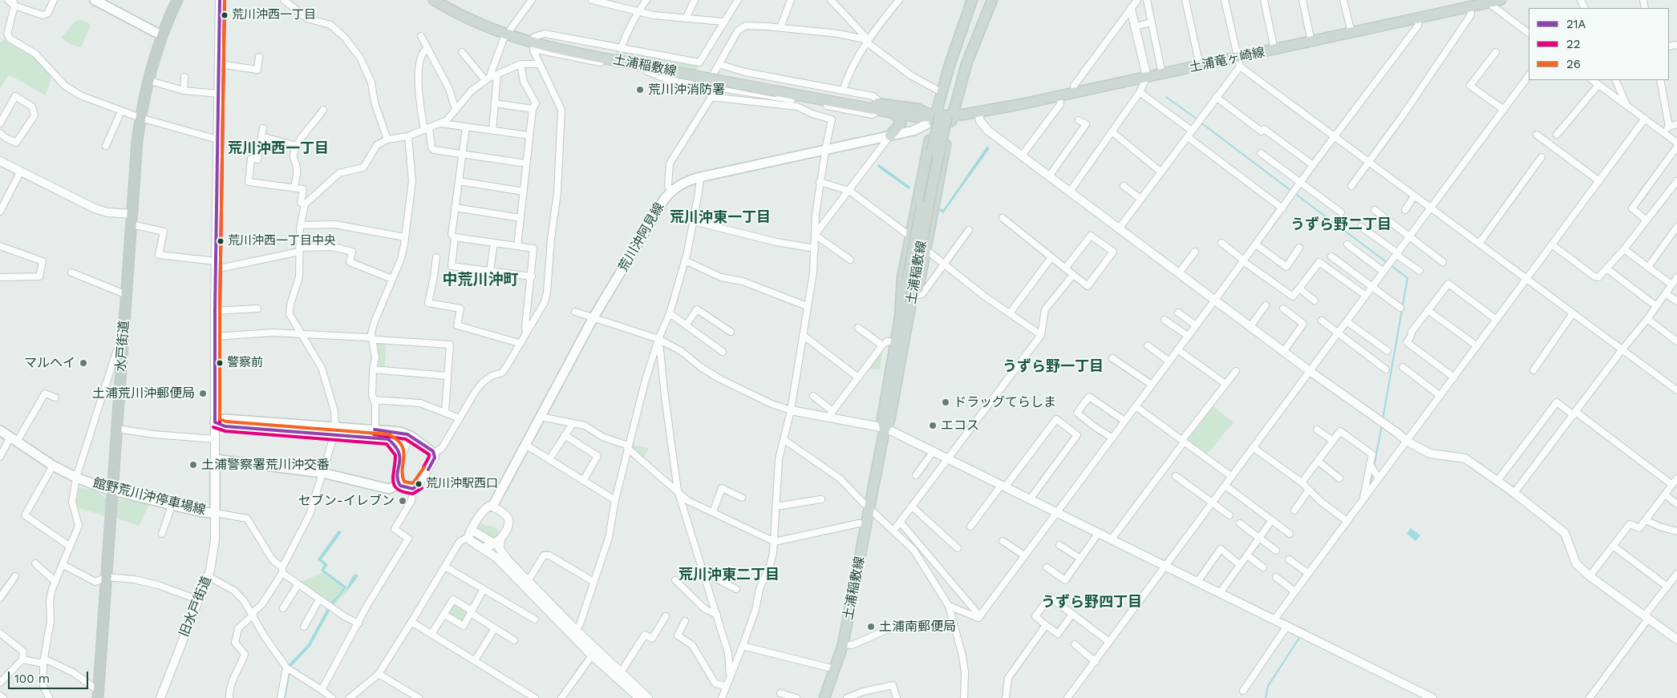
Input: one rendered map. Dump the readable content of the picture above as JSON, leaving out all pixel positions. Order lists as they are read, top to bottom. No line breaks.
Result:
{"streets":{"highway":["水戸街道"],"main road":["土浦竜ヶ崎線","土浦稲敷線","荒川沖阿見線","館野荒川沖停車場線"],"street":["旧水戸街道"]},"crossings":[["土浦竜ヶ崎線","土浦稲敷線"],["土浦竜ヶ崎線","荒川沖阿見線"],["土浦稲敷線","荒川沖阿見線"],["水戸街道","館野荒川沖停車場線"],["館野荒川沖停車場線","旧水戸街道"]],"districts":["荒川沖西一丁目","荒川沖東一丁目","うずら野二丁目","中荒川沖町","うずら野一丁目","荒川沖東二丁目","うずら野四丁目"],"places":["荒川沖西一丁目","荒川沖消防署","荒川沖西一丁目中央","マルヘイ","警察前","土浦荒川沖郵便局","ドラッグてらしま","エコス","土浦警察署荒川沖交番","荒川沖駅西口","セブン-イレブン","土浦南郵便局"],"lines":["transit line 21A","transit line 22","transit line 26"],"legend":["21A","22","26"],"scale_bar":"100 m"}
